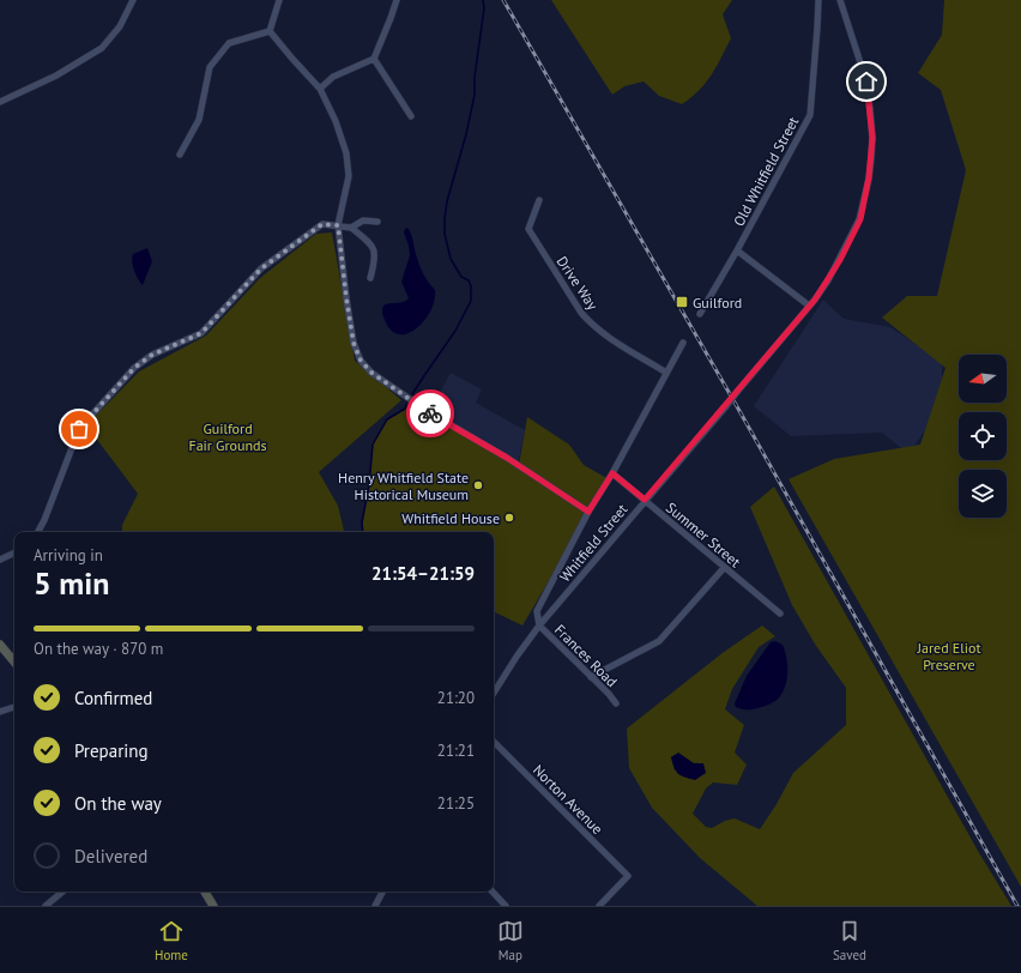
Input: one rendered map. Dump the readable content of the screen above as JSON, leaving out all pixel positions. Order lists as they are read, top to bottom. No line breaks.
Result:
{"streets":{"street":["Old Whitfield Street","Drive Way","Summer Street","Whitfield Street","Frances Road","Norton Avenue"]},"crossings":[["Summer Street","Whitfield Street"],["Whitfield Street","Frances Road"]],"parks":["Guilford Fair Grounds","Jared Eliot Preserve"],"places":{"transit":["Guilford"],"other":["Henry Whitfield State Historical Museum","Whitfield House"]},"north":"left","page":{"heading":["5 min","Arriving in","21:54–21:59"],"bar":"On the way · 870 m","list":[["Confirmed","21:20"],["Preparing","21:21"],["On the way","21:25"],"Delivered"],"tabs":["Home","Map","Saved"]}}
